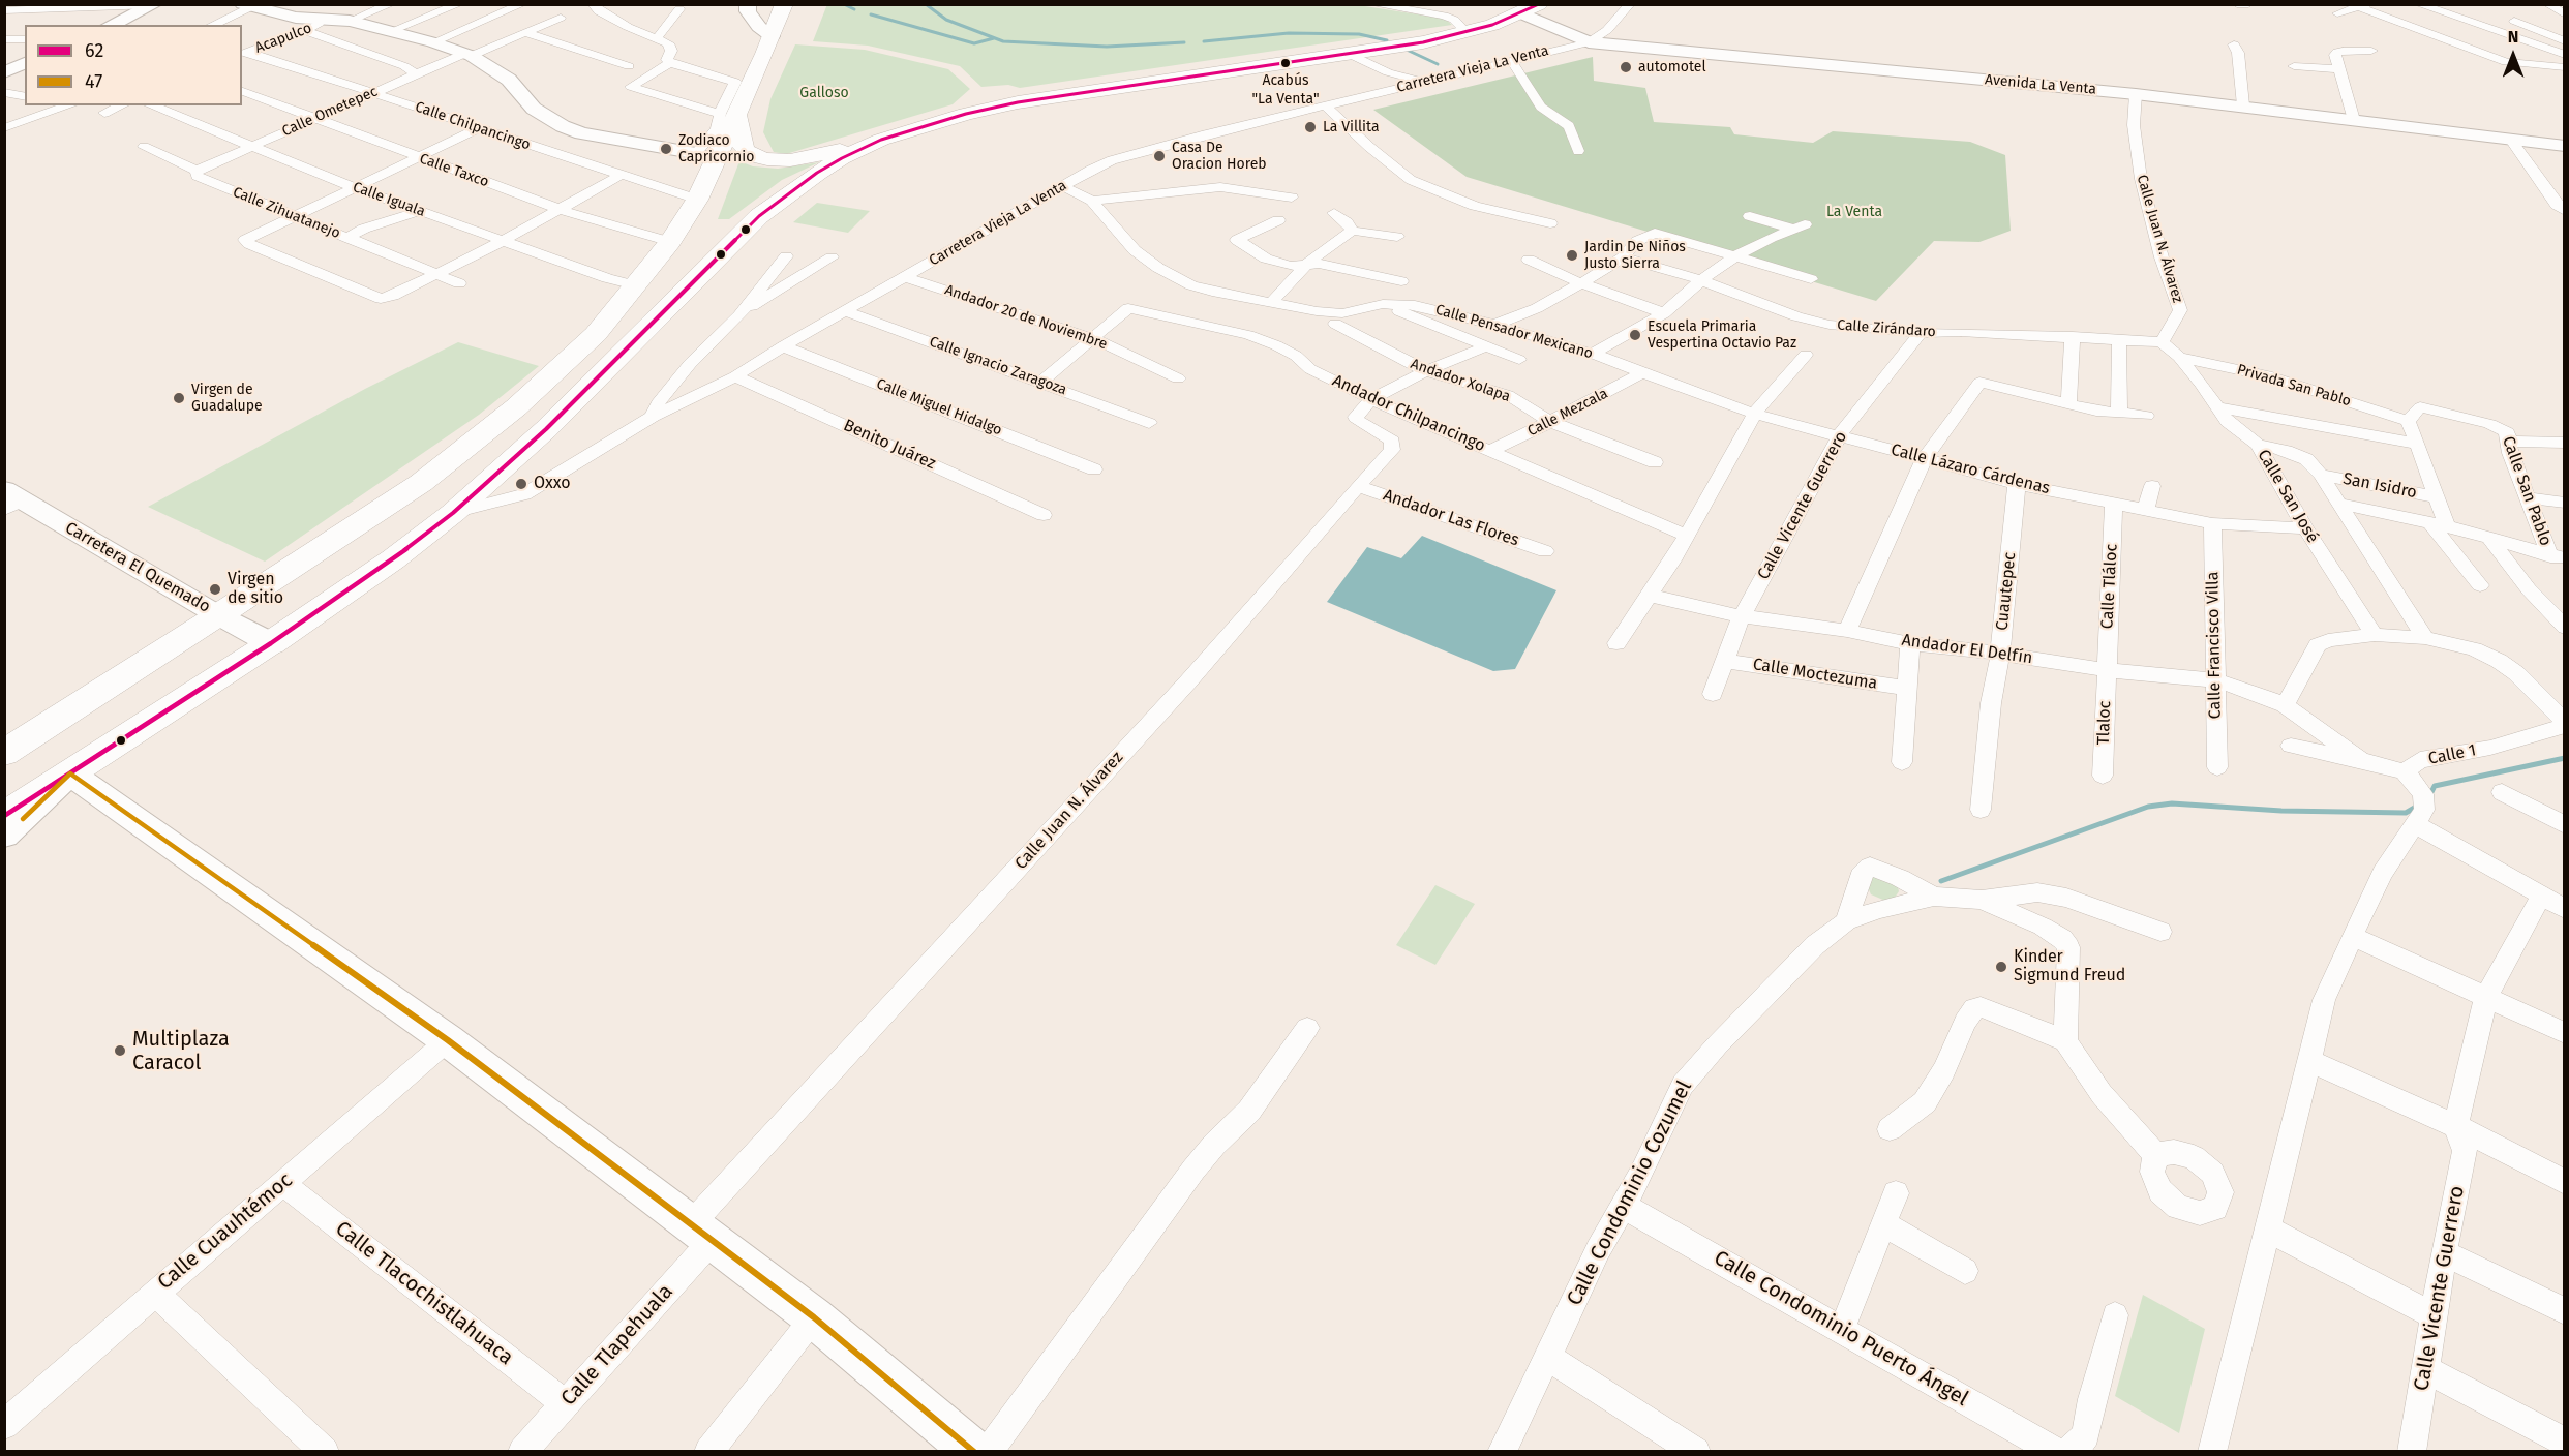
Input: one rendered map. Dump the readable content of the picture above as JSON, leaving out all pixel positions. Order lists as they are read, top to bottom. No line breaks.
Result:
{"streets":{"main road":["Avenida La Venta","Carretera El Quemado"],"street":["Acapulco","Carretera Vieja La Venta","Calle Ometepec","Calle Chilpancingo","Calle Taxco","Calle Iguala","Calle Zihuatanejo","Calle Juan N. Álvarez","Andador 20 de Noviembre","Calle Zirándaro","Calle Pensador Mexicano","Calle Ignacio Zaragoza","Andador Xolapa","Privada San Pablo","Calle Miguel Hidalgo","Calle Mezcala","Andador Chilpancingo","Benito Juárez","Calle Lázaro Cárdenas","San Isidro","Calle San Pablo","Calle San José","Calle Vicente Guerrero","Andador Las Flores","Calle Tláloc","Cuautepec","Calle Francisco Villa","Andador El Delfín","Calle Moctezuma","Tlaloc","Calle 1","Calle Condominio Cozumel","Calle Cuauhtémoc","Calle Tlacochistlahuaca","Calle Condominio Puerto Ángel","Calle Tlapehuala"]},"crossings":[["Acapulco","Calle Chilpancingo"],["Carretera Vieja La Venta","Avenida La Venta"],["Carretera Vieja La Venta","Andador 20 de Noviembre"],["Carretera Vieja La Venta","Calle Ignacio Zaragoza"],["Carretera Vieja La Venta","Calle Miguel Hidalgo"],["Carretera Vieja La Venta","Benito Juárez"],["Avenida La Venta","Calle Juan N. Álvarez"],["Calle Ometepec","Calle Chilpancingo"],["Calle Ometepec","Calle Taxco"],["Calle Ometepec","Calle Iguala"],["Calle Ometepec","Calle Zihuatanejo"],["Calle Juan N. Álvarez","Calle Zirándaro"],["Calle Juan N. Álvarez","Andador Chilpancingo"],["Calle Juan N. Álvarez","Calle San José"],["Calle Juan N. Álvarez","Andador Las Flores"],["Calle Juan N. Álvarez","Calle Tlapehuala"],["Andador 20 de Noviembre","Andador Chilpancingo"],["Calle Zirándaro","Calle San José"],["Calle Zirándaro","Calle Vicente Guerrero"],["Calle Pensador Mexicano","Calle Mezcala"],["Calle Pensador Mexicano","Calle Lázaro Cárdenas"],["Andador Xolapa","Calle Mezcala"],["Privada San Pablo","Calle San José"],["Calle Mezcala","Andador Chilpancingo"],["Calle Mezcala","Calle Lázaro Cárdenas"],["Calle Lázaro Cárdenas","Calle San José"],["Calle Lázaro Cárdenas","Calle Vicente Guerrero"],["Calle Lázaro Cárdenas","Calle Tláloc"],["Calle Lázaro Cárdenas","Cuautepec"],["Calle Lázaro Cárdenas","Calle Francisco Villa"],["Calle Vicente Guerrero","Andador El Delfín"],["Calle Vicente Guerrero","Calle Moctezuma"],["Calle Tláloc","Andador El Delfín"],["Calle Tláloc","Tlaloc"],["Cuautepec","Andador El Delfín"],["Calle Francisco Villa","Andador El Delfín"],["Andador El Delfín","Tlaloc"],["Calle Condominio Cozumel","Calle Condominio Puerto Ángel"],["Calle Cuauhtémoc","Calle Tlacochistlahuaca"],["Calle Tlacochistlahuaca","Calle Tlapehuala"]],"parks":["Galloso","La Venta"],"places":["Acabús \"La Venta\"","automotel","La Villita","Zodiaco Capricornio","Casa De Oracion Horeb","Jardin De Niños Justo Sierra","Escuela Primaria Vespertina Octavio Paz","Virgen de Guadalupe","Oxxo","Virgen de sitio","Kinder Sigmund Freud","Multiplaza Caracol"],"lines":["transit line 62","transit line 47"],"legend":["62","47"],"north":"top"}
